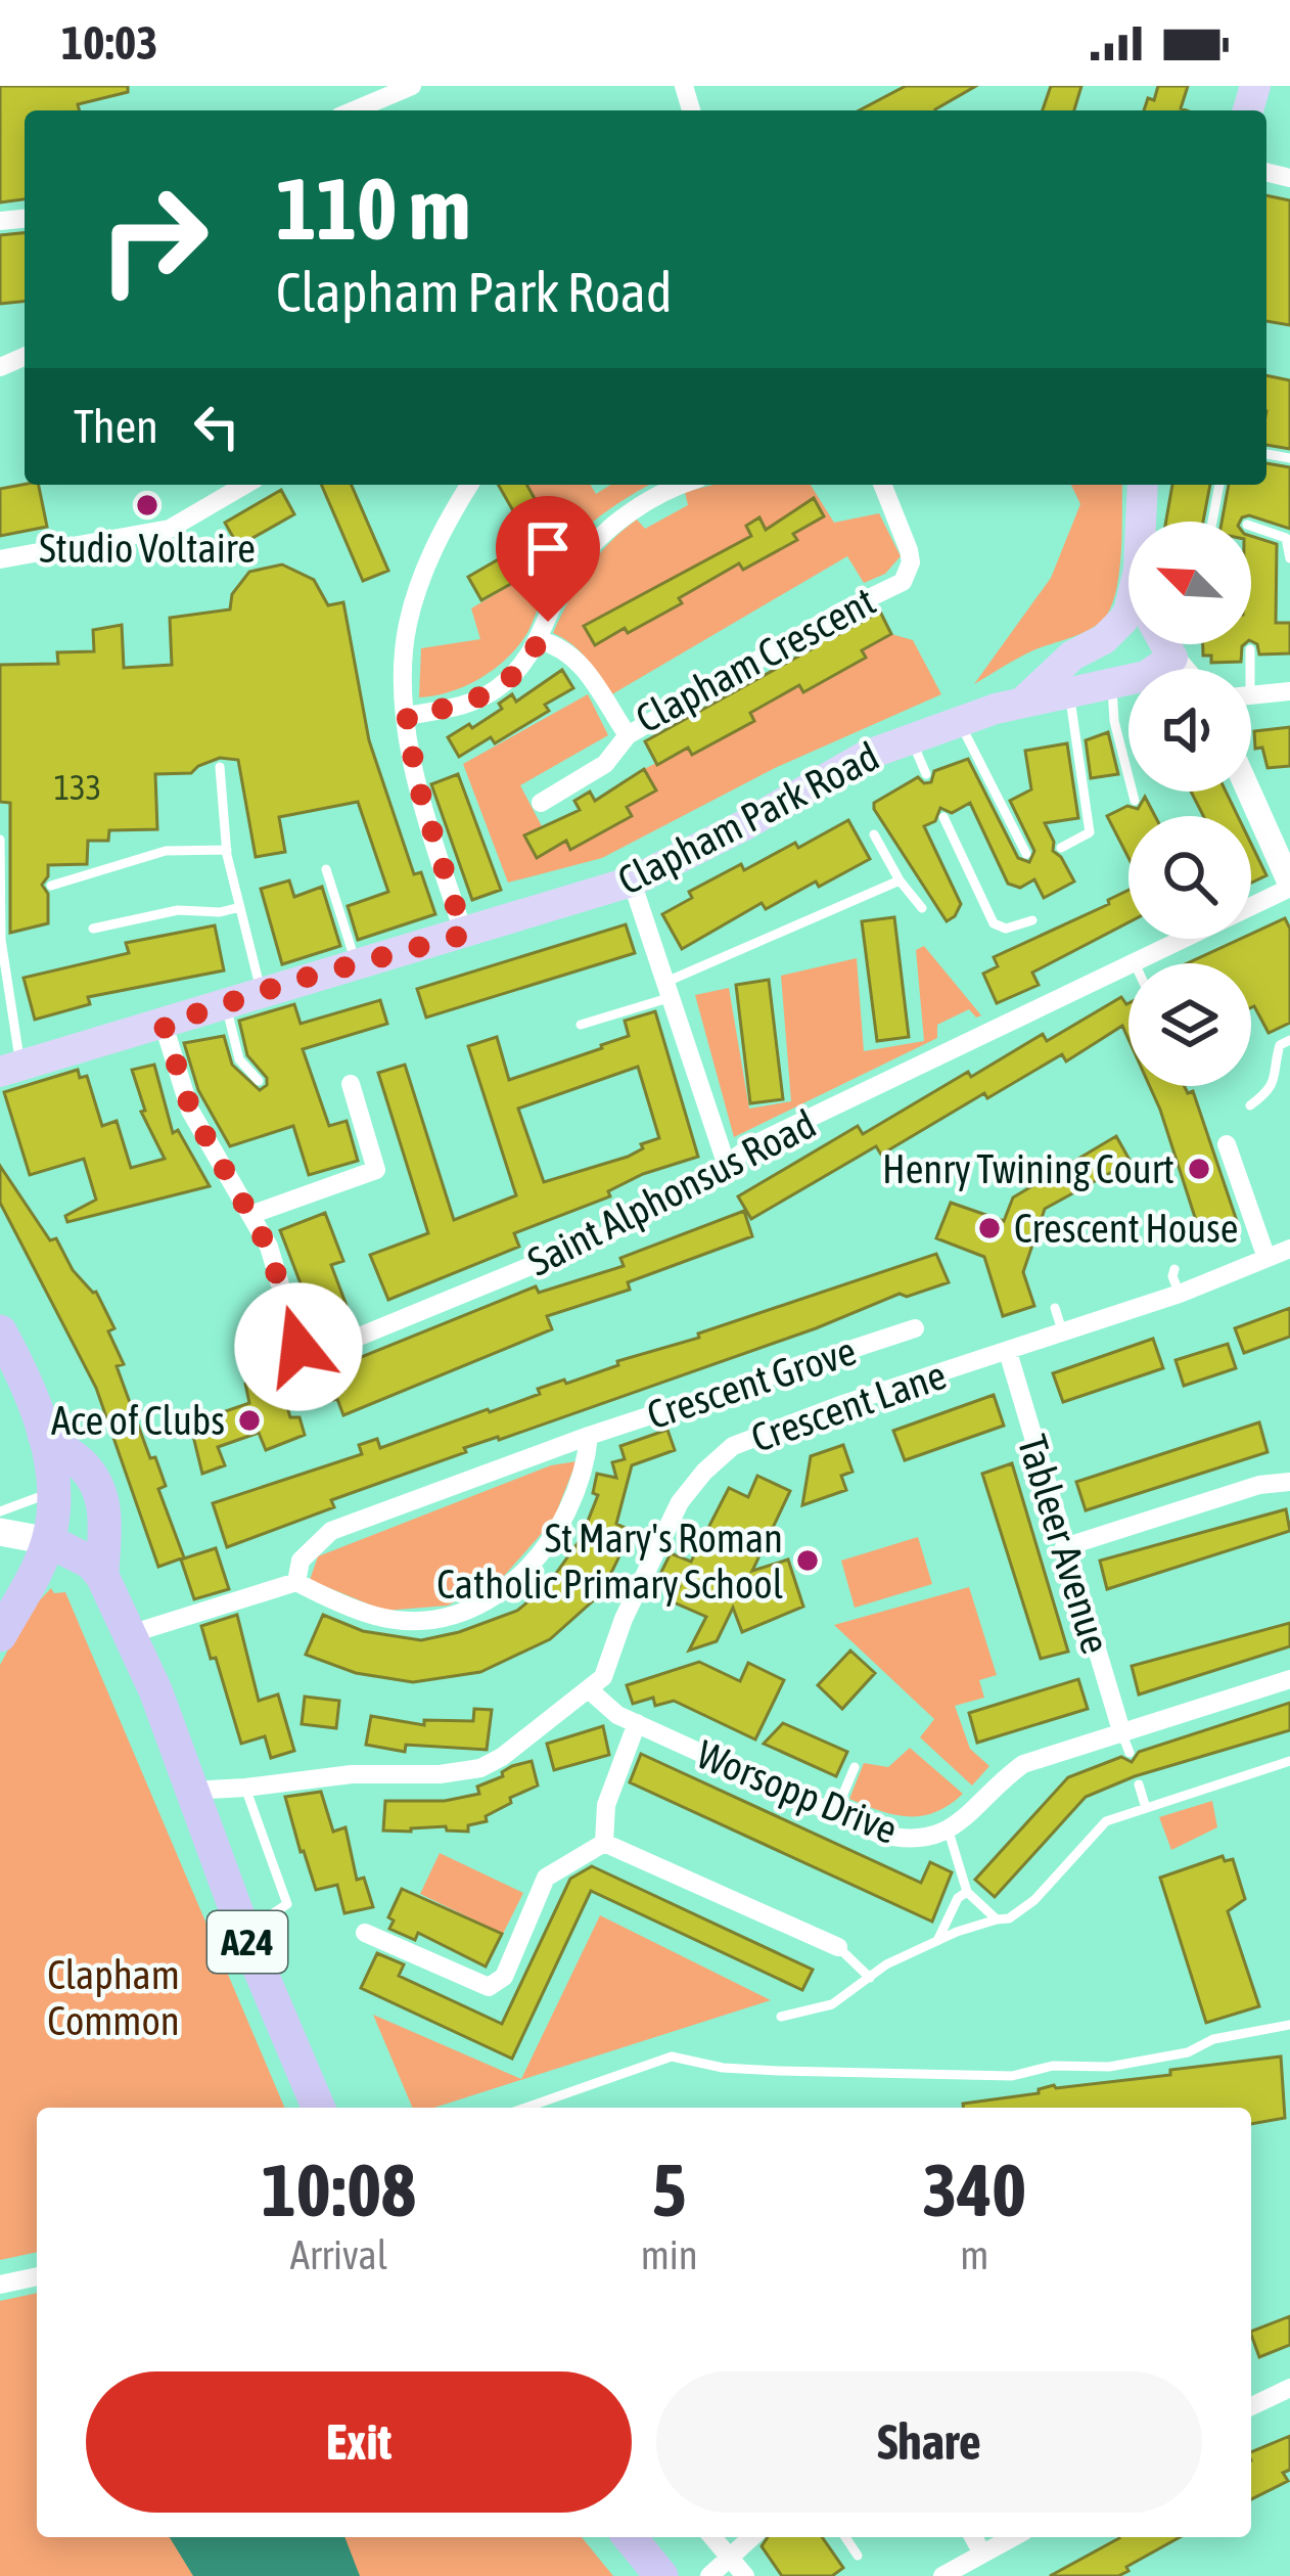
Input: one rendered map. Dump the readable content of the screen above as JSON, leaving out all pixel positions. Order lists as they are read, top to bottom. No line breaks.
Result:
{"streets":{"highway":["A24"],"main road":["Clapham Park Road"],"street":["Clapham Crescent","Saint Alphonsus Road","Crescent Grove","Crescent Lane","Tableer Avenue","Worsopp Drive"]},"crossings":[["Clapham Park Road","Saint Alphonsus Road"],["Crescent Lane","Tableer Avenue"],["Crescent Lane","Worsopp Drive"],["Crescent Lane","A24"],["Tableer Avenue","Worsopp Drive"]],"parks":["Clapham Common"],"places":["Studio Voltaire","Henry Twining Court","Crescent House","Ace of Clubs","St Mary's Roman Catholic Primary School"],"house_numbers":["133"],"north":"top left","page":{"status":"10:03","turn":["110 m","Clapham Park Road"],"then":"Then","eta":["10:08","Arrival","5","min","340","m"],"buttons":["Exit","Share"]}}
